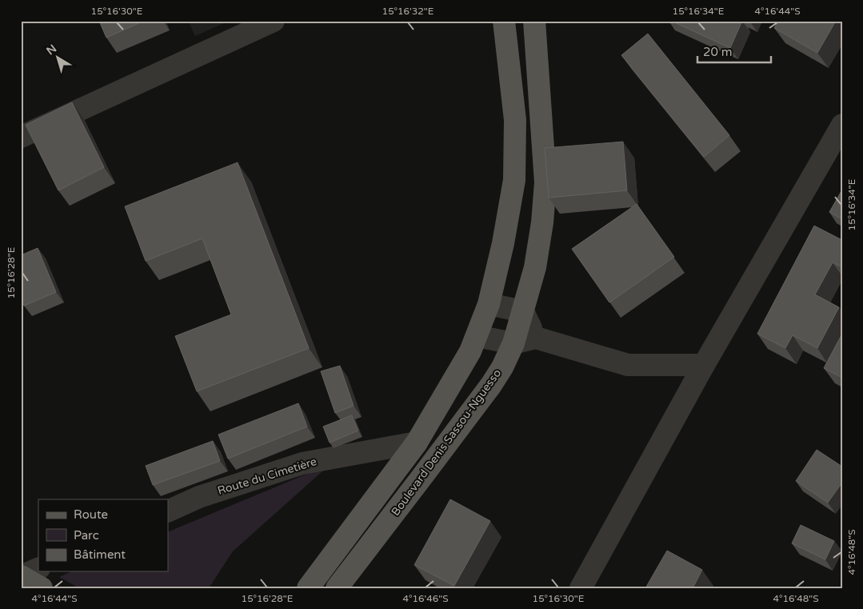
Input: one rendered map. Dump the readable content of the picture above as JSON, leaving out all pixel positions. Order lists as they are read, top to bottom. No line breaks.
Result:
{"streets":{"main road":["Boulevard Denis Sassou-Nguesso"],"street":["Route du Cimetière"]},"legend":["Route","Parc","Bâtiment"],"scale_bar":"20 m","north":"top left","coordinates":["15°16'30\"E","15°16'32\"E","15°16'34\"E","4°16'44\"S","15°16'28\"E","4°16'48\"S","4°16'46\"S"]}
